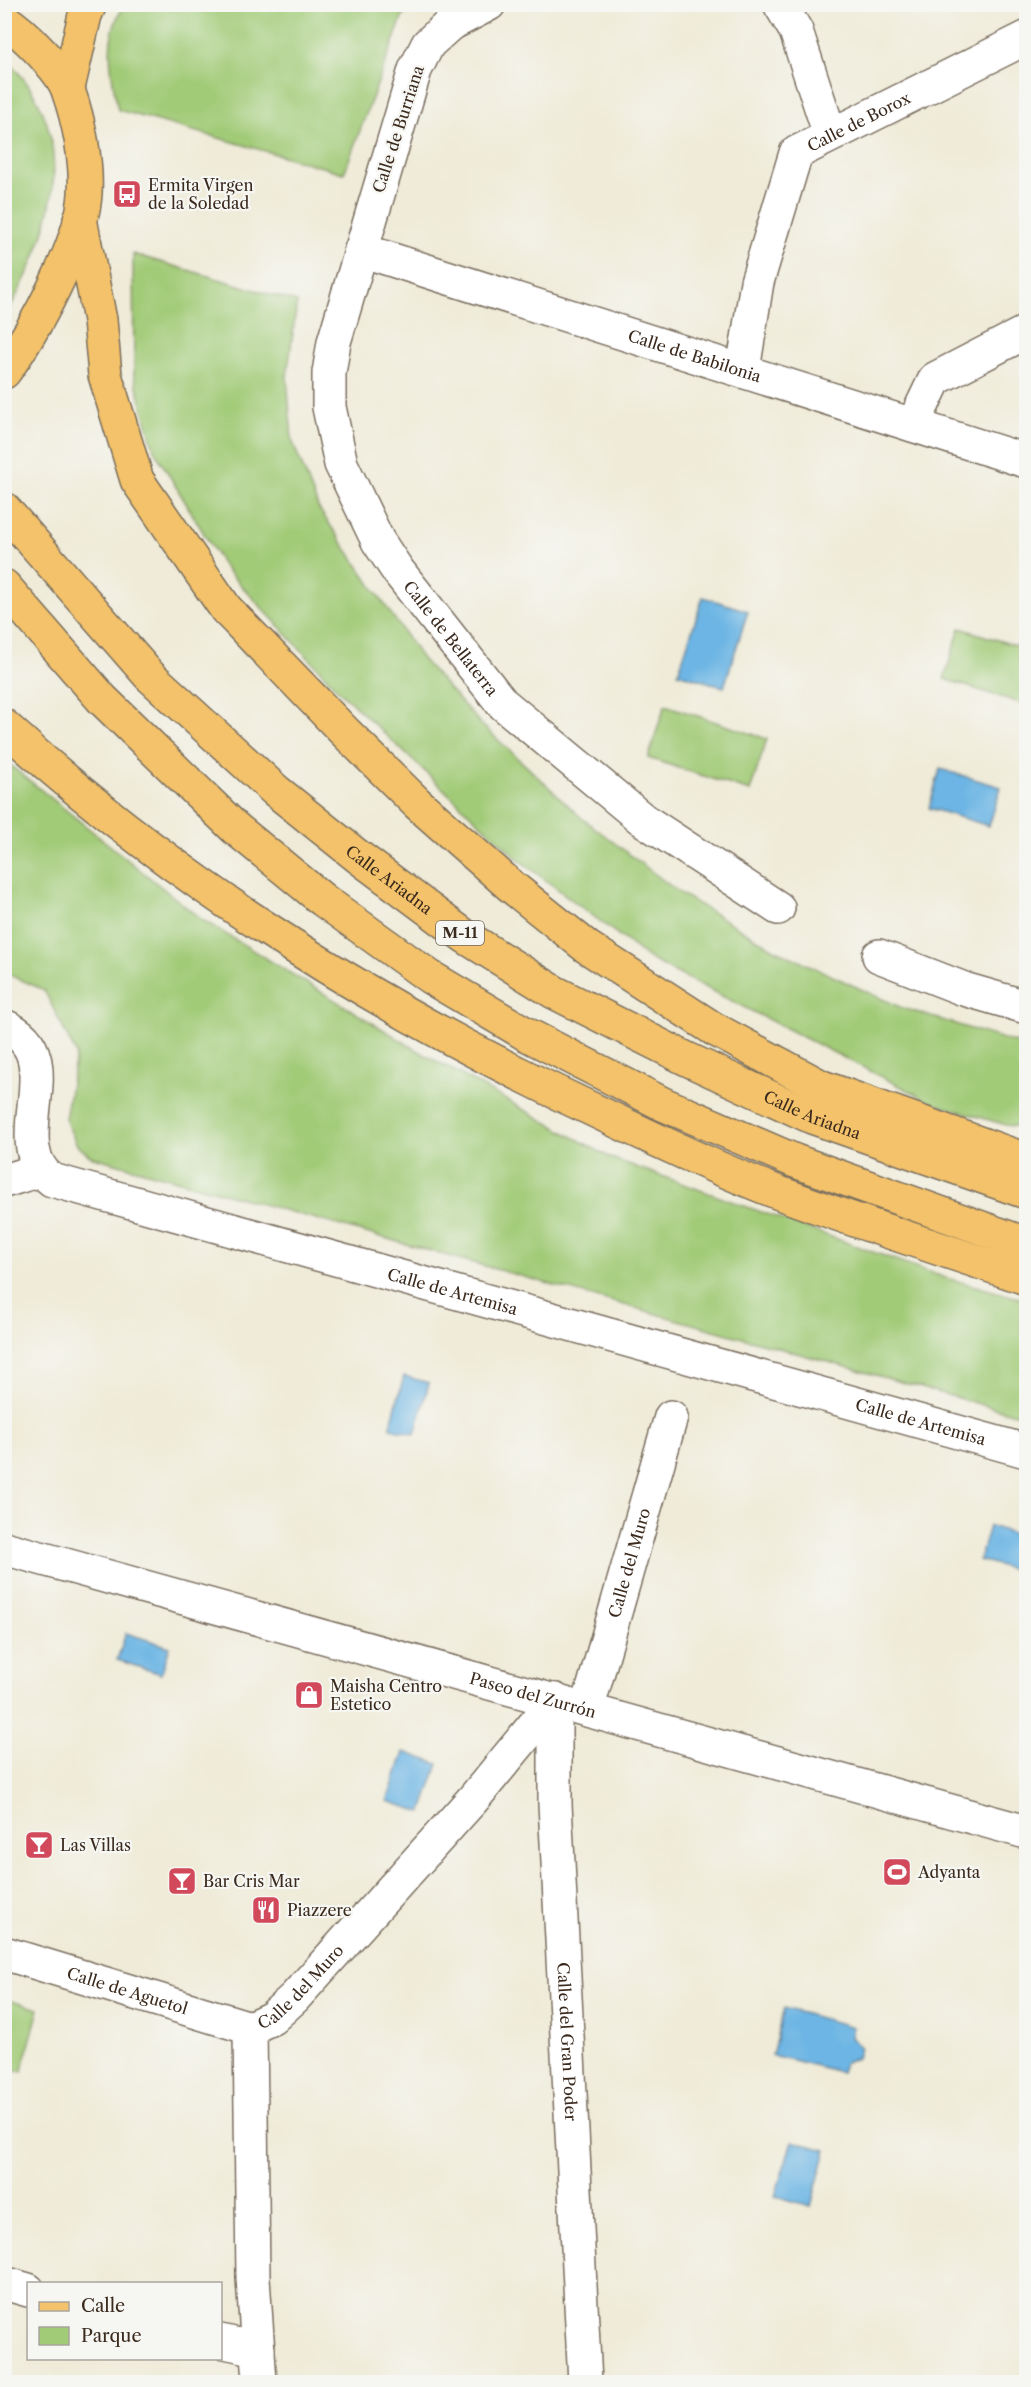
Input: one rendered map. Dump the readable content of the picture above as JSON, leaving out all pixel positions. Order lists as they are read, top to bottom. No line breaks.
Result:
{"streets":{"main road":["Calle Ariadna","M-11"],"street":["Calle de Borox","Calle de Burriana","Calle de Babilonia","Calle de Bellaterra","Calle de Artemisa","Calle del Muro","Paseo del Zurrón","Calle de Aguetol","Calle del Gran Poder"]},"crossings":[["Calle de Borox","Calle de Babilonia"],["Calle de Burriana","Calle de Babilonia"],["Calle de Burriana","Calle de Bellaterra"],["Calle de Babilonia","Calle de Bellaterra"],["Calle del Muro","Paseo del Zurrón"],["Calle del Muro","Calle de Aguetol"],["Calle del Muro","Calle del Gran Poder"],["Paseo del Zurrón","Calle del Gran Poder"]],"places":{"bus stop":["Ermita Virgen de la Soledad"],"shop":["Maisha Centro Estetico"],"bar":["Las Villas","Bar Cris Mar"],"sports":["Adyanta"],"restaurant":["Piazzere"]},"legend":["Calle","Parque"]}
